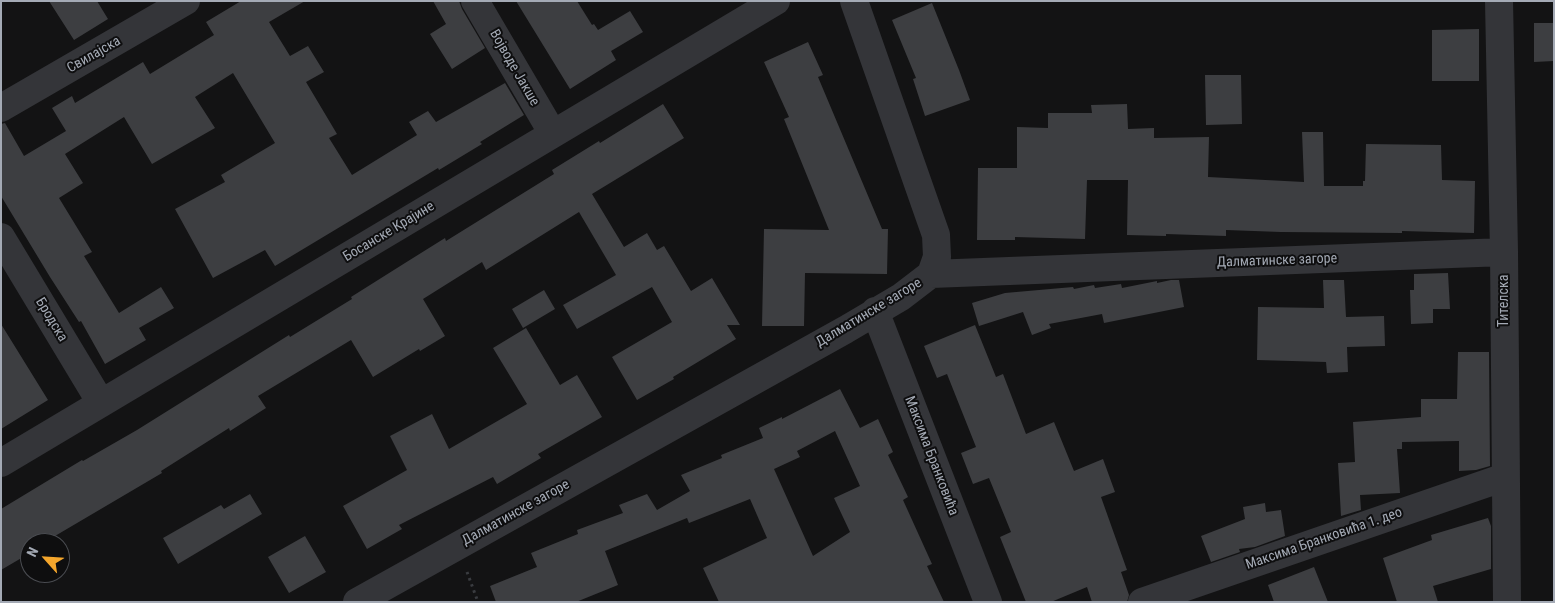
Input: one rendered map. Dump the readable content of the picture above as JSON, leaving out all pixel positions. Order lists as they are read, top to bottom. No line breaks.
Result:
{"streets":{"street":["Свилајска","Војводе Јакше","Босанске Крајине","Далматинске загоре","Тителска","Бродска","Максима Бранковића","Максима Бранковића 1. део"]},"crossings":[["Војводе Јакше","Босанске Крајине"],["Босанске Крајине","Бродска"],["Далматинске загоре","Тителска"],["Далматинске загоре","Максима Бранковића"],["Тителска","Максима Бранковића 1. део"]],"north":"top left"}
